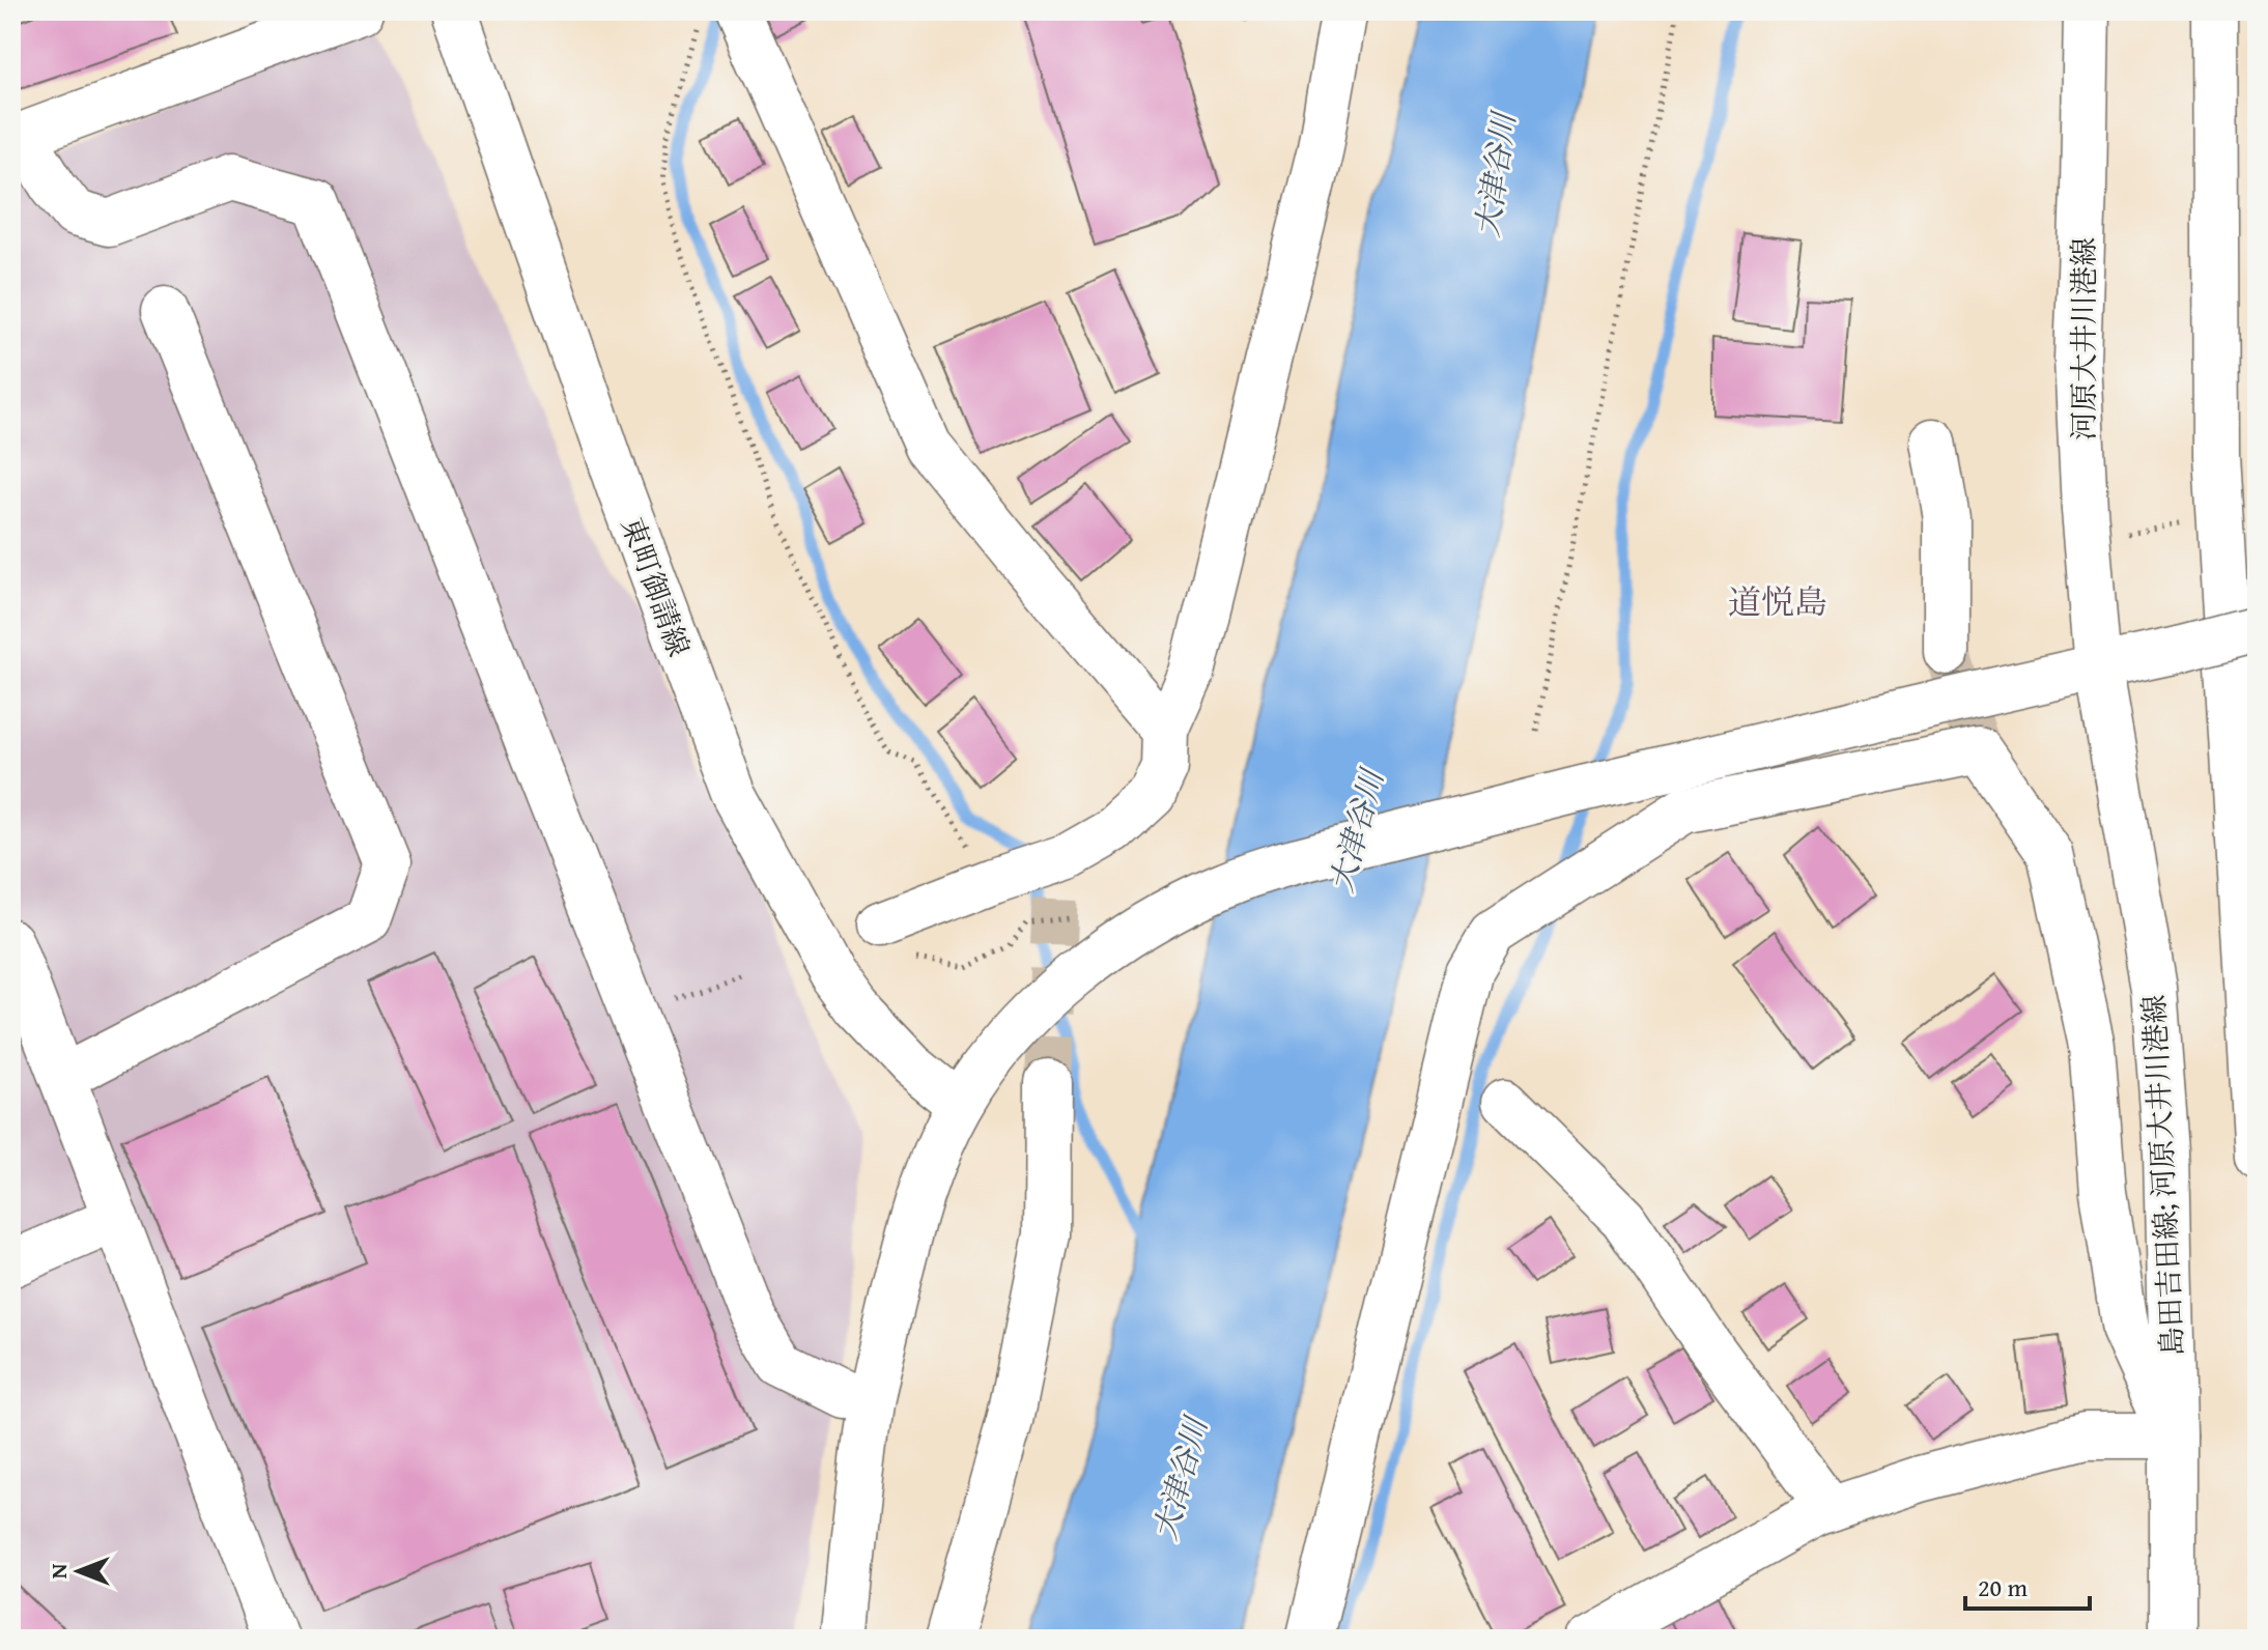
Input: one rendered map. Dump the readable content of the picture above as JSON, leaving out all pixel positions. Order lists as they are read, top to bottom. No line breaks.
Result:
{"streets":{"street":["河原大井川港線","東町御請線","島田吉田線; 河原大井川港線"]},"crossings":[["河原大井川港線","島田吉田線; 河原大井川港線"]],"districts":["道悦島"],"water":["大津谷川"],"scale_bar":"20 m","north":"left"}
